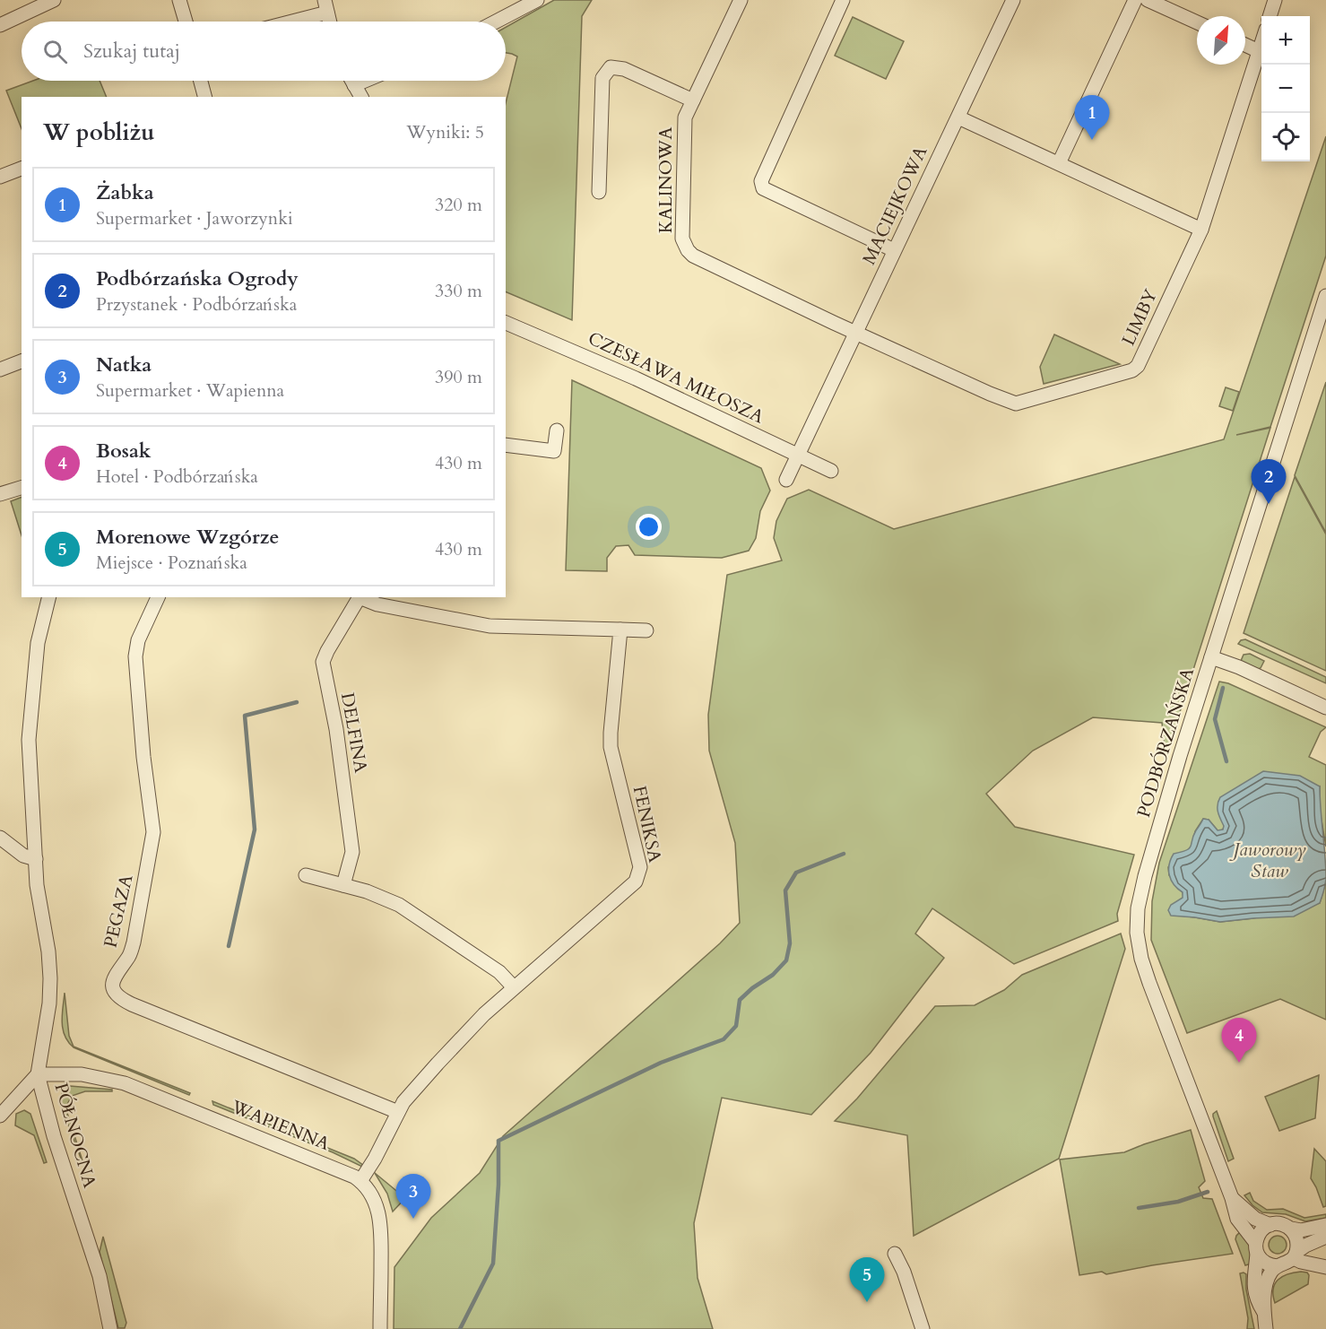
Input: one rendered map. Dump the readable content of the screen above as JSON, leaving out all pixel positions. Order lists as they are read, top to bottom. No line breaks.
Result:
{"streets":{"street":["KALINOWA","MACIEJKOWA","LIMBY","CZESŁAWA MIŁOSZA","DELFINA","PODBÓRZAŃSKA","FENIKSA","PEGAZA","WAPIENNA","PÓŁNOCNA"]},"crossings":[["KALINOWA","MACIEJKOWA"],["KALINOWA","LIMBY"],["MACIEJKOWA","LIMBY"],["MACIEJKOWA","CZESŁAWA MIŁOSZA"],["FENIKSA","PEGAZA"],["FENIKSA","WAPIENNA"],["WAPIENNA","PÓŁNOCNA"]],"water":["Jaworowy Staw"],"north":"top right","page":{"map_buttons":["+","−"],"search":"Szukaj tutaj","pins":["1","2","4","3","5"],"heading":["W pobliżu","Wyniki: 5"],"list":[{"mark":"1","name":"Żabka","note":"Supermarket · Jaworzynki","value":"320 m"},{"mark":"2","name":"Podbórzańska Ogrody","note":"Przystanek · Podbórzańska","value":"330 m"},{"mark":"3","name":"Natka","note":"Supermarket · Wapienna","value":"390 m"},{"mark":"4","name":"Bosak","note":"Hotel · Podbórzańska","value":"430 m"},{"mark":"5","name":"Morenowe Wzgórze","note":"Miejsce · Poznańska","value":"430 m"}]}}
